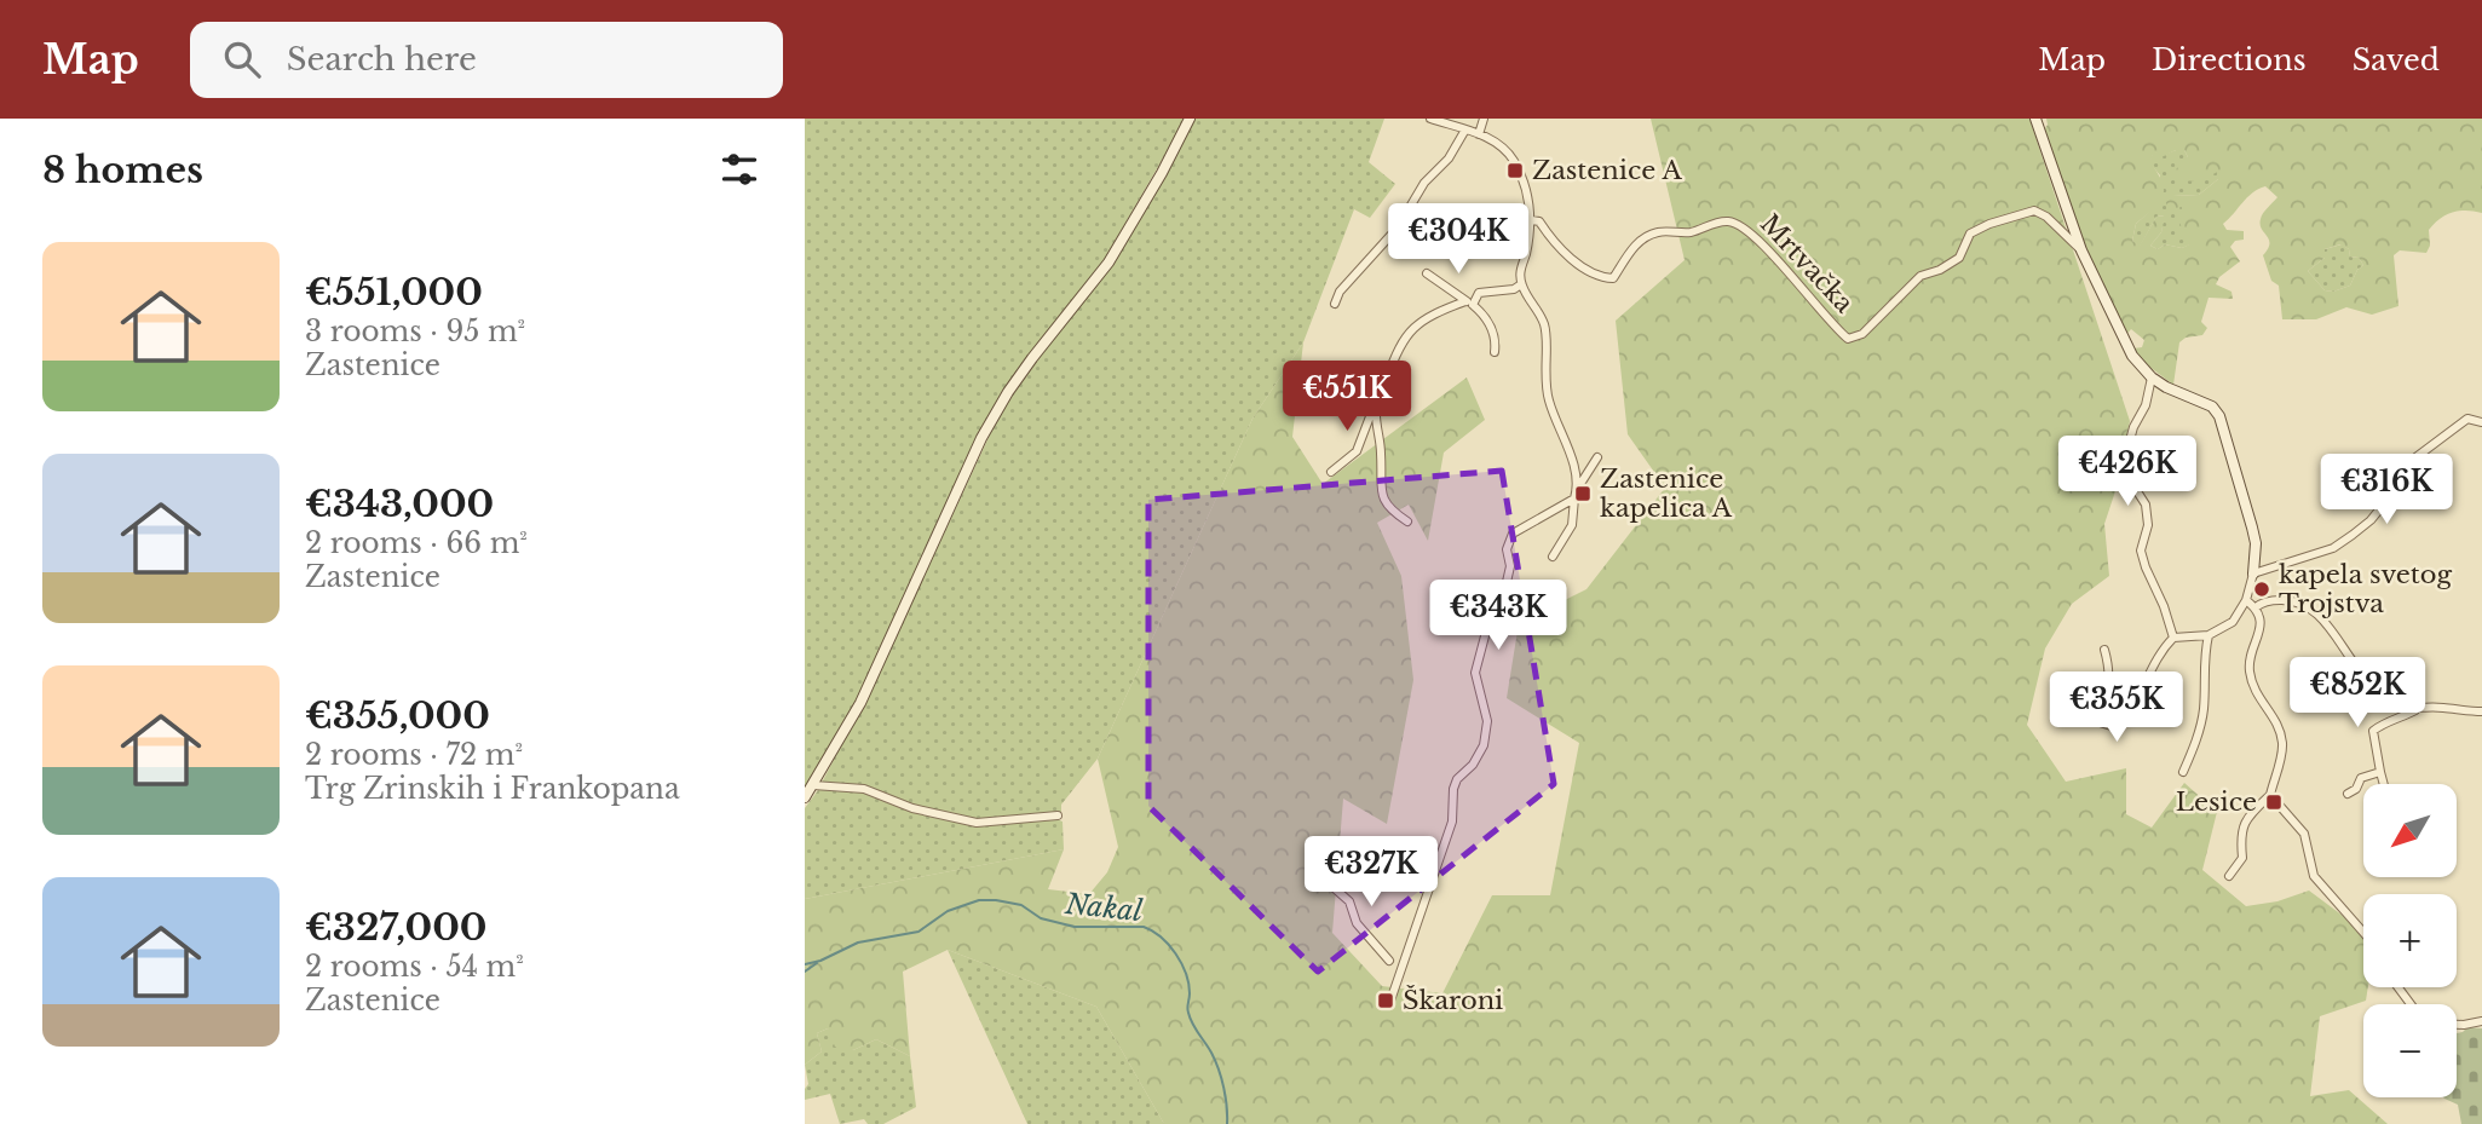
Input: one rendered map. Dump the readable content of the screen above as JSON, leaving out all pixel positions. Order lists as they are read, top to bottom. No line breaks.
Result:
{"streets":{"street":["Mrtvačka"]},"water":["Nakal"],"places":{"transit":["Zastenice A","Zastenice kapelica A","Lesice","Škaroni"],"other":["kapela svetog Trojstva"]},"north":"bottom left","page":{"header":"Map","search":"Search here","nav":["Map","Directions","Saved"],"heading":"8 homes","price":["€304K","€551K","€426K","€316K","€343K","€852K","€355K","€327K"],"list":[{"name":"€551,000","note":"3 rooms · 95 m² · Zastenice"},{"name":"€343,000","note":"2 rooms · 66 m² · Zastenice"},{"name":"€355,000","note":"2 rooms · 72 m² · Trg Zrinskih i Frankopana"},{"name":"€327,000","note":"2 rooms · 54 m² · Zastenice"}],"map_buttons":["+","−"]}}
